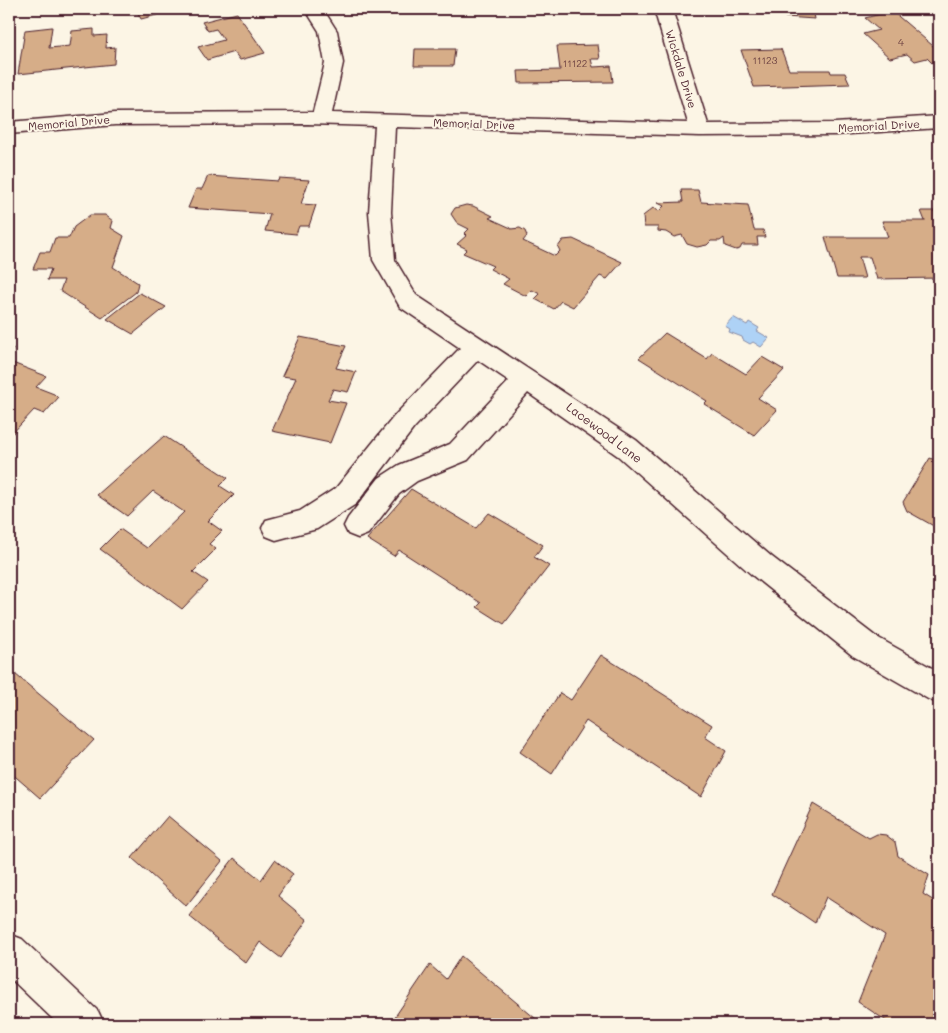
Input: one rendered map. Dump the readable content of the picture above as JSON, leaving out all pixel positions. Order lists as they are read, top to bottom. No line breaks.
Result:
{"streets":{"street":["Wickdale Drive","Memorial Drive","Lacewood Lane"]},"crossings":[["Wickdale Drive","Memorial Drive"],["Memorial Drive","Lacewood Lane"]],"house_numbers":["4","11123","11122"]}
